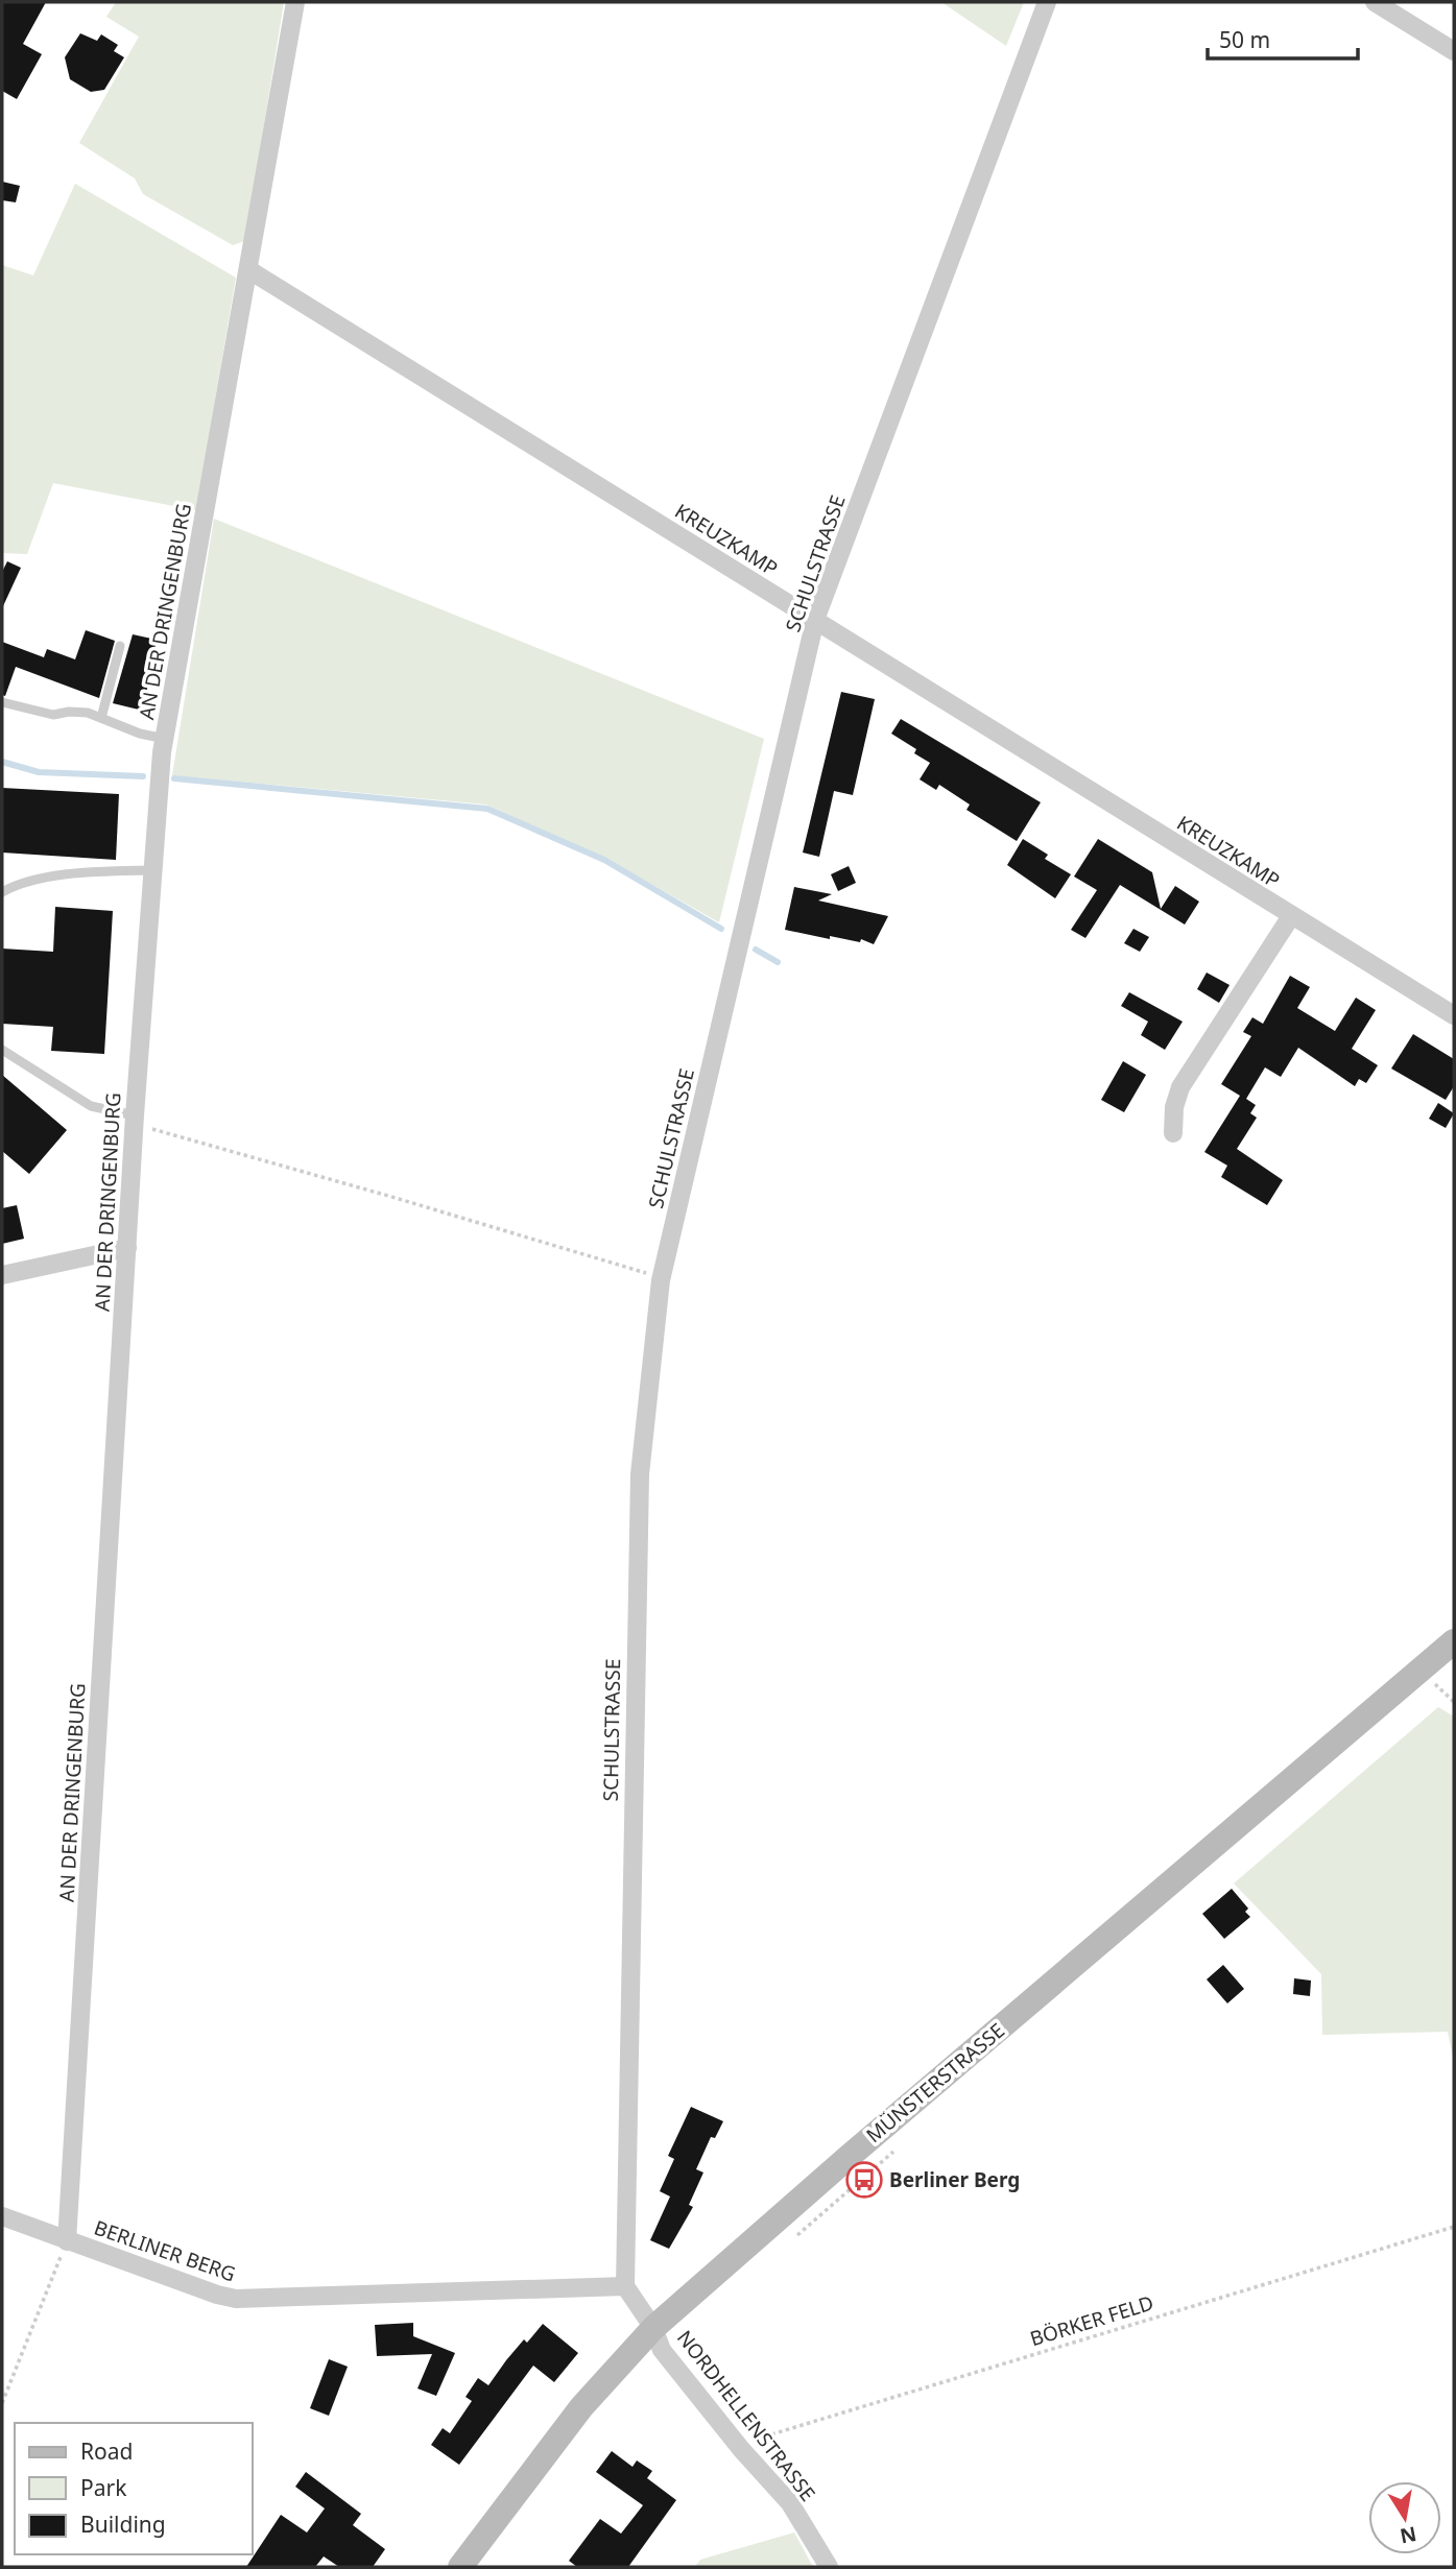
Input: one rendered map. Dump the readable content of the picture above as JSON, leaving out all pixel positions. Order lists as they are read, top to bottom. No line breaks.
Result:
{"streets":{"main road":["MÜNSTERSTRASSE"],"street":["KREUZKAMP","SCHULSTRASSE","AN DER DRINGENBURG","BERLINER BERG","NORDHELLENSTRASSE"],"path":["BÖRKER FELD"]},"crossings":[["KREUZKAMP","SCHULSTRASSE"],["KREUZKAMP","AN DER DRINGENBURG"],["SCHULSTRASSE","BERLINER BERG"],["AN DER DRINGENBURG","BERLINER BERG"],["MÜNSTERSTRASSE","NORDHELLENSTRASSE"],["BÖRKER FELD","NORDHELLENSTRASSE"]],"places":{"bus stop":["Berliner Berg"]},"legend":["Road","Park","Building"],"scale_bar":"50 m","north":"bottom"}
